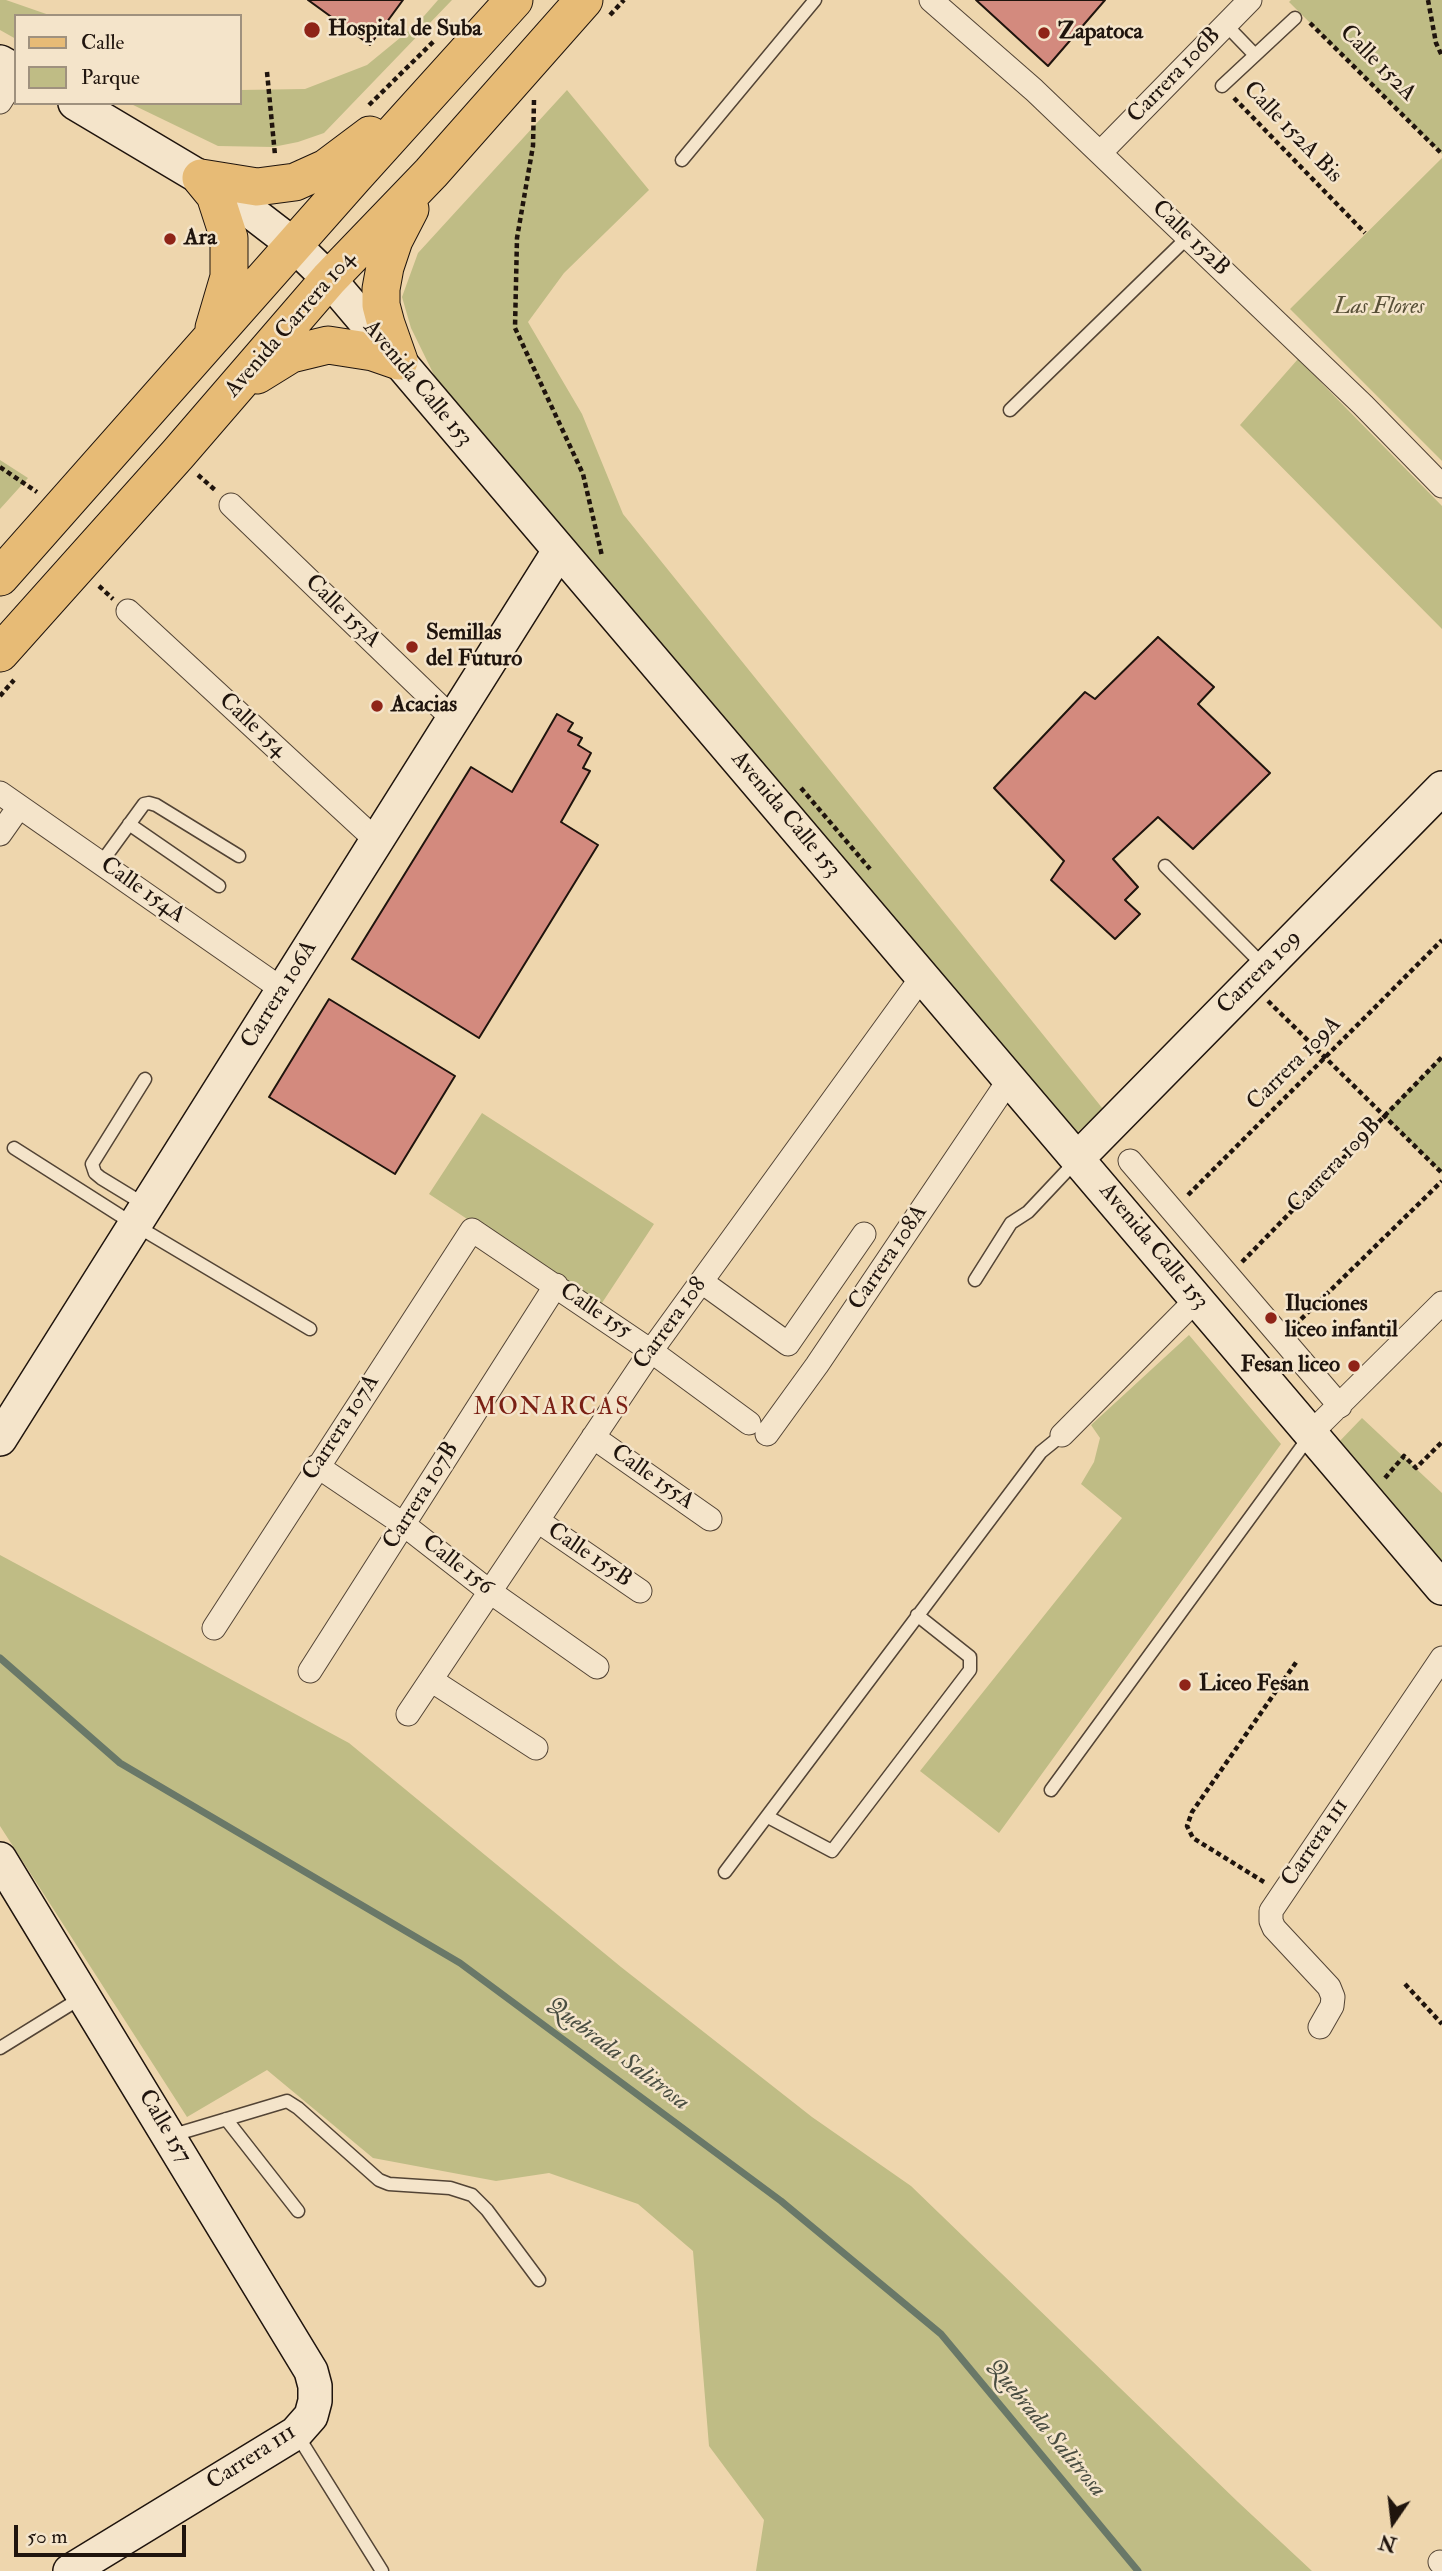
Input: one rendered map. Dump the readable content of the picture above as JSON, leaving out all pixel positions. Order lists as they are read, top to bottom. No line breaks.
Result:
{"streets":{"main road":["Avenida Carrera 104"],"street":["Carrera 106B","Calle 152B","Avenida Calle 153","Calle 153A","Calle 154","Calle 154A","Carrera 109","Carrera 106A","Carrera 108A","Calle 155","Carrera 108","Carrera 107A","Calle 155A","Carrera 107B","Calle 155B","Calle 156","Carrera 111","Calle 157"],"path":["Calle 152A","Calle 152A Bis","Carrera 109A","Carrera 109B"]},"crossings":[["Carrera 106B","Calle 152B"],["Avenida Carrera 104","Avenida Calle 153"],["Avenida Calle 153","Carrera 109"],["Avenida Calle 153","Carrera 106A"],["Avenida Calle 153","Carrera 109A"],["Avenida Calle 153","Carrera 109B"],["Avenida Calle 153","Carrera 108A"],["Avenida Calle 153","Carrera 108"],["Calle 153A","Carrera 106A"],["Calle 154","Carrera 106A"],["Calle 154A","Carrera 106A"],["Carrera 108A","Calle 155"],["Calle 155","Carrera 108"],["Calle 155","Carrera 107A"],["Calle 155","Carrera 107B"],["Carrera 108","Calle 155A"],["Carrera 108","Calle 155B"],["Carrera 108","Calle 156"],["Carrera 107A","Calle 156"],["Carrera 107B","Calle 156"],["Carrera 111","Calle 157"]],"districts":["MONARCAS"],"water":["Quebrada Salitrosa"],"parks":["Las Flores"],"places":["Hospital de Suba","Zapatoca","Ara","Semillas del Futuro","Acacias","Iluciones liceo infantil","Fesan liceo","Liceo Fesan"],"legend":["Calle","Parque"],"scale_bar":"50 m","north":"bottom"}
